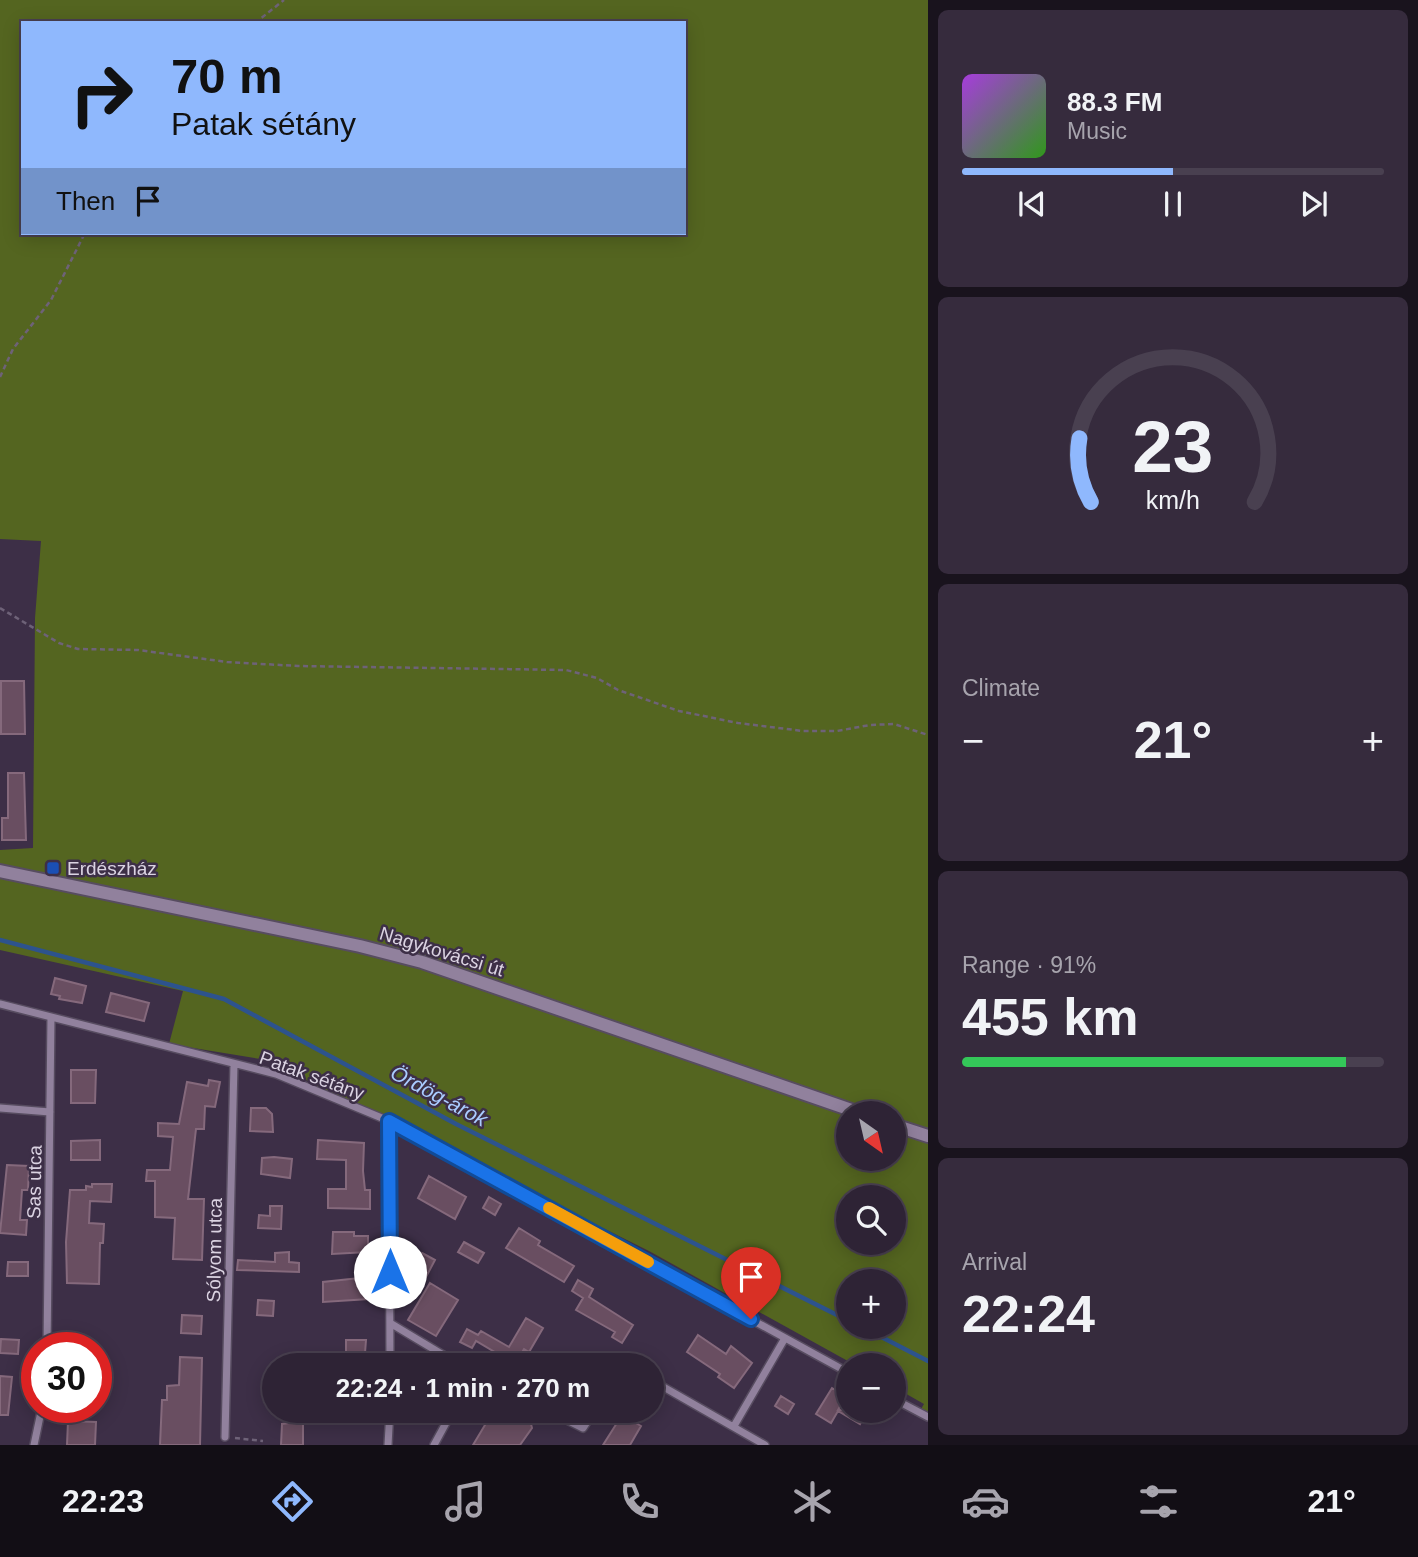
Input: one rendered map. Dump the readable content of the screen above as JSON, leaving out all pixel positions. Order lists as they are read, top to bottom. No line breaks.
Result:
{"streets":{"street":["Nagykovácsi út","Patak sétány","Sas utca","Sólyom utca"]},"crossings":[["Patak sétány","Sas utca"],["Patak sétány","Sólyom utca"]],"water":["Ördög-árok"],"places":{"transit":["Erdészház"]},"north":"bottom right","page":{"turn":["70 m","Patak sétány"],"song":["88.3 FM","Music"],"then":"Then","tile":["Climate",["Range · 91%","455 km"],["Arrival","22:24"]],"heat":["−","21°","+"],"map_buttons":["+","−"],"limit":"30","trip":"22:24 · 1 min · 270 m","tabs":["22:23","21°"],"gauge":["23","km/h"]}}
